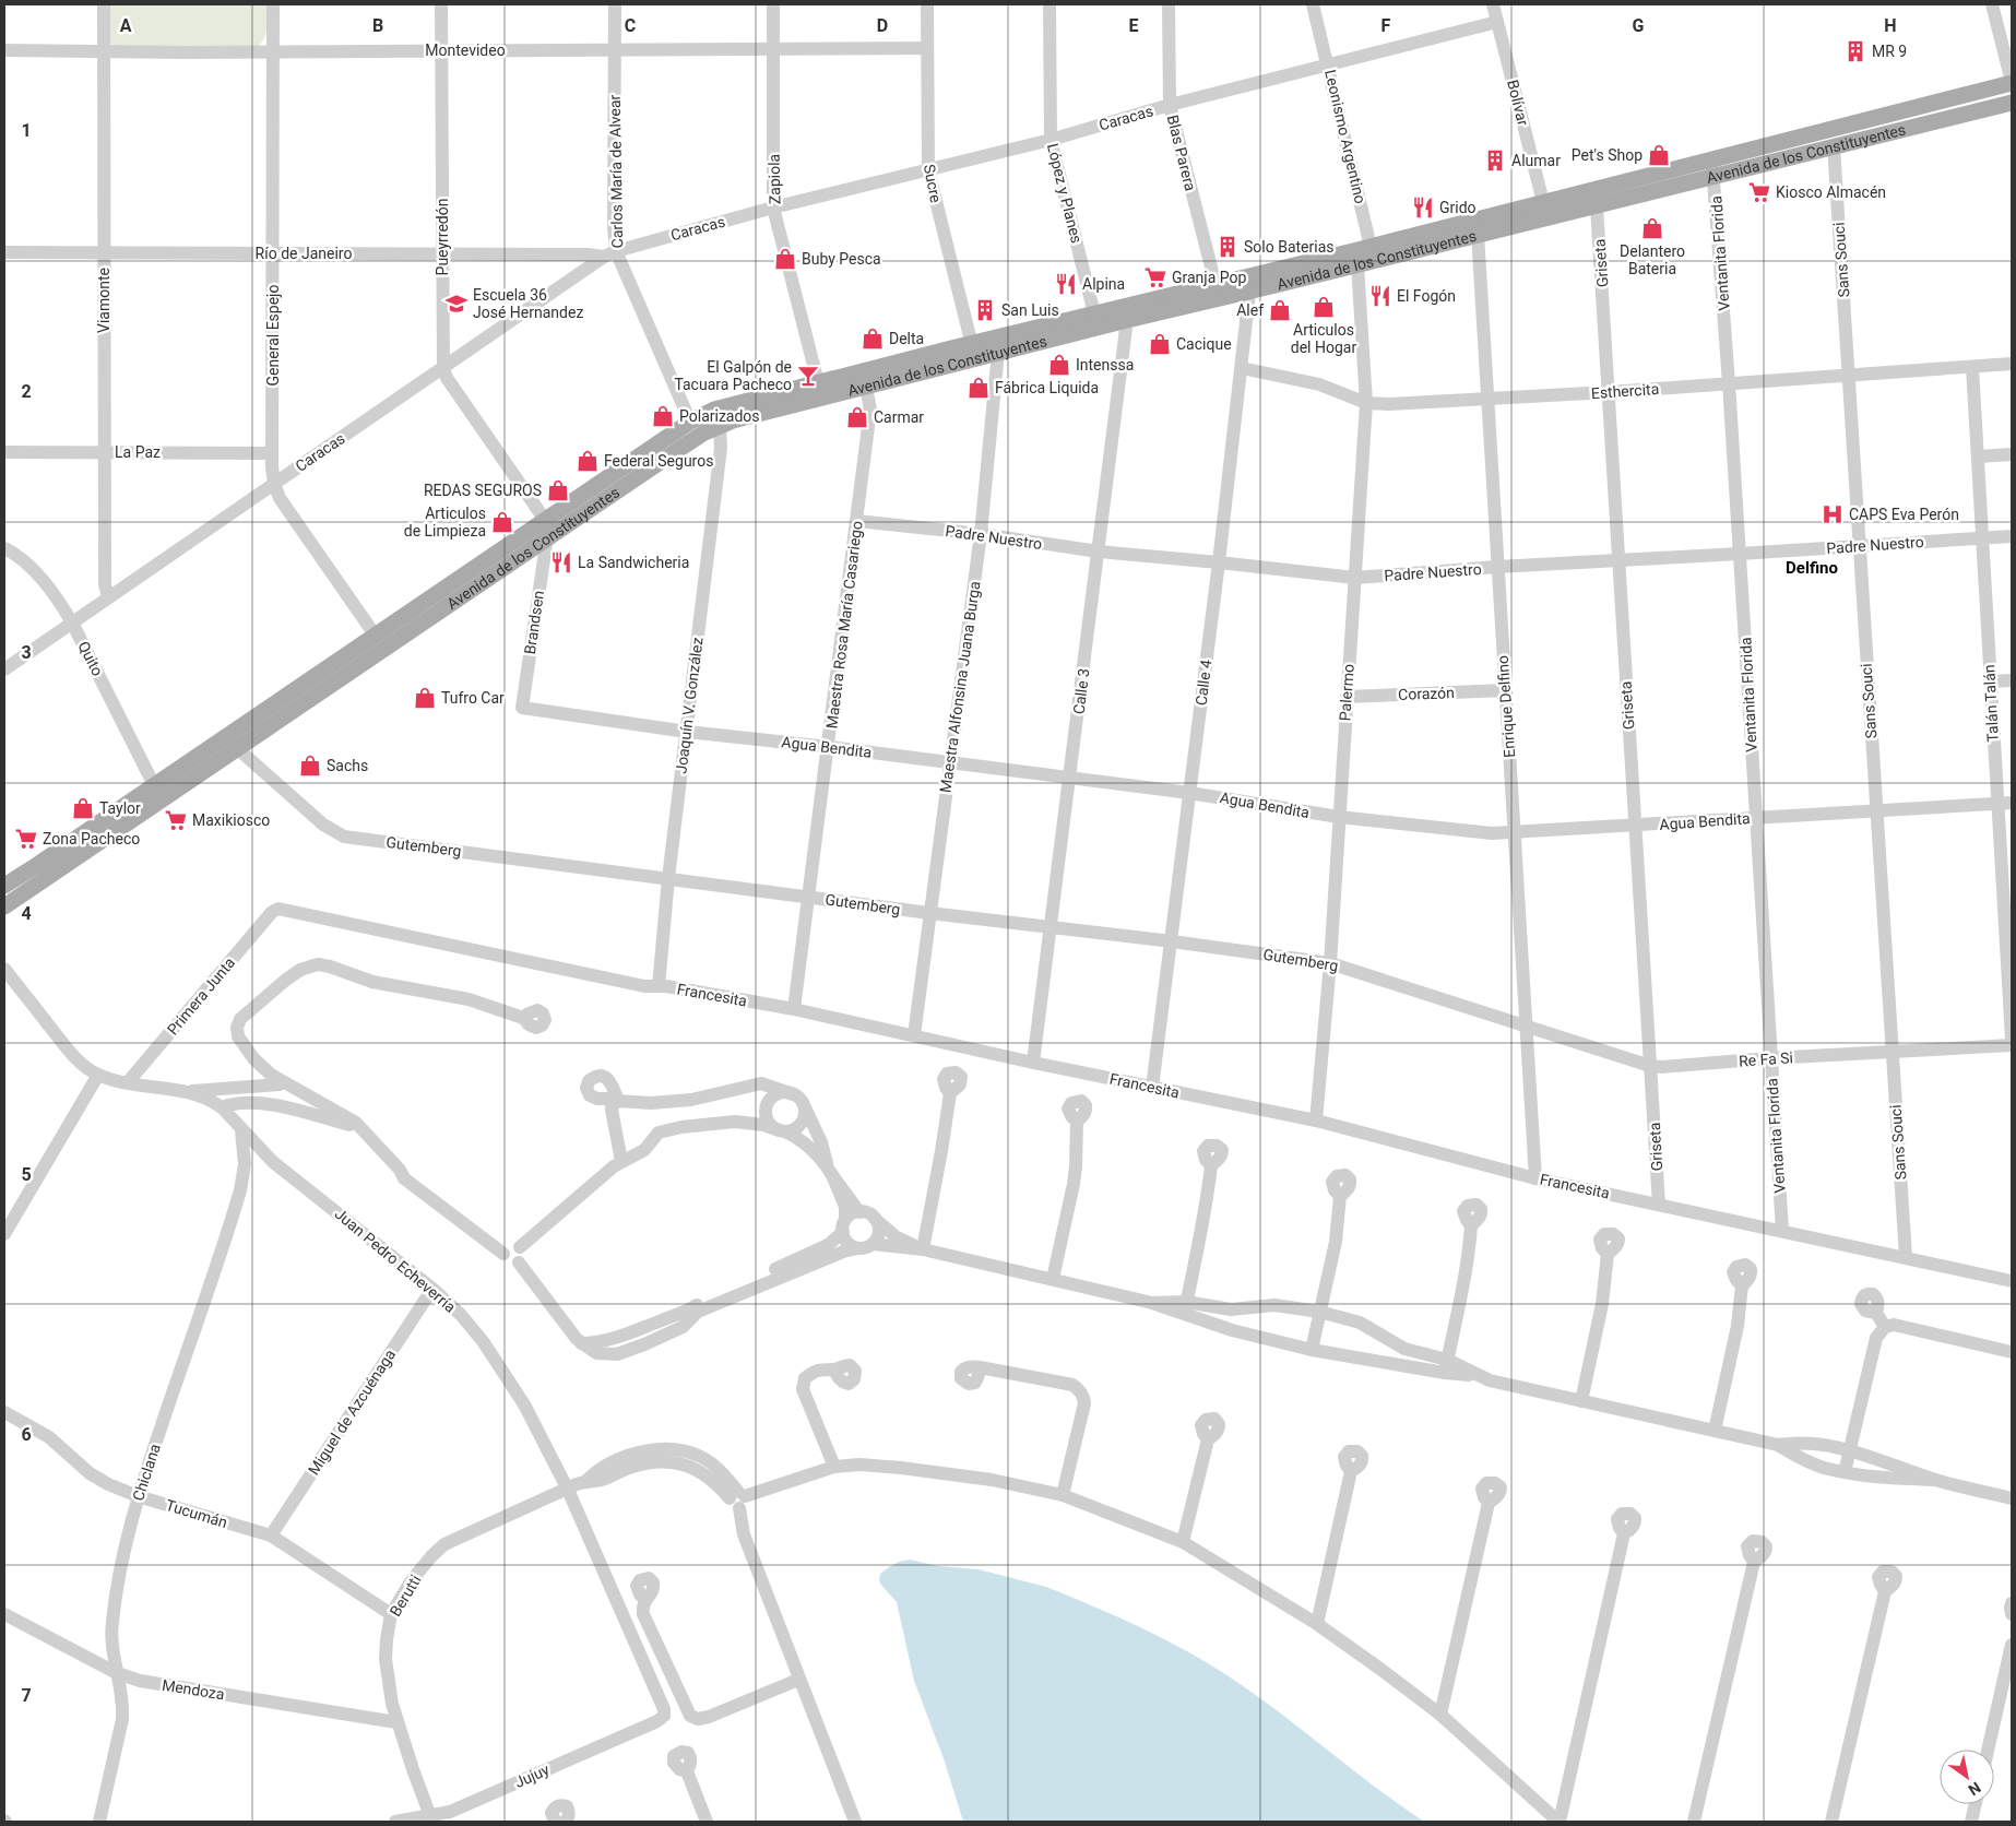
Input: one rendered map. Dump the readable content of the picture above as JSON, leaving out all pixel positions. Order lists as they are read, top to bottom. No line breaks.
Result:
{"streets":{"main road":["Avenida de los Constituyentes"],"street":["Montevideo","Bolívar","Caracas","Leonismo Argentino","Blas Parera","Carlos María de Alvear","Zapiola","Sucre","López y Planes","Pueyrredón","Río de Janeiro","Ventanita Florida","Sans Souci","Griseta","Viamonte","General Espejo","Esthercita","La Paz","Padre Nuestro","Brandsen","Maestra Rosa María Casariego","Quito","Calle 4","Maestra Alfonsina Juana Burga","Calle 3","Palermo","Corazón","Talán Talán","Joaquín V. González","Enrique Delfino","Agua Bendita","Gutemberg","Francesita","Primera Junta","Re Fa Si","Juan Pedro Echeverría","Miguel de Azcuénaga","Chiclana","Tucumán","Berutti","Mendoza","Jujuy"]},"crossings":[["Montevideo","Carlos María de Alvear"],["Montevideo","Zapiola"],["Montevideo","Sucre"],["Montevideo","Pueyrredón"],["Montevideo","Viamonte"],["Montevideo","General Espejo"],["Bolívar","Caracas"],["Bolívar","Avenida de los Constituyentes"],["Caracas","Leonismo Argentino"],["Caracas","Blas Parera"],["Caracas","Carlos María de Alvear"],["Caracas","Zapiola"],["Caracas","Sucre"],["Caracas","López y Planes"],["Caracas","Pueyrredón"],["Caracas","Río de Janeiro"],["Caracas","Viamonte"],["Caracas","General Espejo"],["Caracas","Quito"],["Leonismo Argentino","Avenida de los Constituyentes"],["Blas Parera","Avenida de los Constituyentes"],["Avenida de los Constituyentes","Carlos María de Alvear"],["Avenida de los Constituyentes","Zapiola"],["Avenida de los Constituyentes","Sucre"],["Avenida de los Constituyentes","López y Planes"],["Avenida de los Constituyentes","Pueyrredón"],["Avenida de los Constituyentes","Ventanita Florida"],["Avenida de los Constituyentes","Sans Souci"],["Avenida de los Constituyentes","Griseta"],["Avenida de los Constituyentes","General Espejo"],["Avenida de los Constituyentes","Brandsen"],["Avenida de los Constituyentes","Maestra Rosa María Casariego"],["Avenida de los Constituyentes","Quito"],["Avenida de los Constituyentes","Calle 4"],["Avenida de los Constituyentes","Maestra Alfonsina Juana Burga"],["Avenida de los Constituyentes","Calle 3"],["Avenida de los Constituyentes","Palermo"],["Avenida de los Constituyentes","Joaquín V. González"],["Avenida de los Constituyentes","Enrique Delfino"],["Avenida de los Constituyentes","Gutemberg"],["Carlos María de Alvear","Río de Janeiro"],["Pueyrredón","Río de Janeiro"],["Pueyrredón","Brandsen"],["Río de Janeiro","Viamonte"],["Río de Janeiro","General Espejo"],["Ventanita Florida","Esthercita"],["Ventanita Florida","Padre Nuestro"],["Ventanita Florida","Agua Bendita"],["Ventanita Florida","Francesita"],["Ventanita Florida","Re Fa Si"],["Sans Souci","Esthercita"],["Sans Souci","Padre Nuestro"],["Sans Souci","Agua Bendita"],["Sans Souci","Francesita"],["Sans Souci","Re Fa Si"],["Griseta","Esthercita"],["Griseta","Padre Nuestro"],["Griseta","Agua Bendita"],["Griseta","Francesita"],["Griseta","Re Fa Si"],["Viamonte","La Paz"],["General Espejo","La Paz"],["Esthercita","Calle 4"],["Esthercita","Palermo"],["Esthercita","Talán Talán"],["Esthercita","Enrique Delfino"],["Padre Nuestro","Maestra Rosa María Casariego"],["Padre Nuestro","Calle 4"],["Padre Nuestro","Maestra Alfonsina Juana Burga"],["Padre Nuestro","Calle 3"],["Padre Nuestro","Palermo"],["Padre Nuestro","Talán Talán"],["Padre Nuestro","Enrique Delfino"],["Brandsen","Agua Bendita"],["Maestra Rosa María Casariego","Agua Bendita"],["Maestra Rosa María Casariego","Gutemberg"],["Maestra Rosa María Casariego","Francesita"],["Calle 4","Agua Bendita"],["Calle 4","Gutemberg"],["Calle 4","Francesita"],["Maestra Alfonsina Juana Burga","Agua Bendita"],["Maestra Alfonsina Juana Burga","Gutemberg"],["Maestra Alfonsina Juana Burga","Francesita"],["Calle 3","Agua Bendita"],["Calle 3","Gutemberg"],["Calle 3","Francesita"],["Palermo","Corazón"],["Palermo","Agua Bendita"],["Palermo","Gutemberg"],["Palermo","Francesita"],["Corazón","Enrique Delfino"],["Talán Talán","Agua Bendita"],["Joaquín V. González","Agua Bendita"],["Joaquín V. González","Gutemberg"],["Joaquín V. González","Francesita"],["Enrique Delfino","Agua Bendita"],["Enrique Delfino","Gutemberg"],["Enrique Delfino","Francesita"],["Enrique Delfino","Re Fa Si"],["Gutemberg","Re Fa Si"],["Francesita","Primera Junta"],["Primera Junta","Juan Pedro Echeverría"],["Juan Pedro Echeverría","Miguel de Azcuénaga"],["Juan Pedro Echeverría","Chiclana"],["Juan Pedro Echeverría","Berutti"],["Juan Pedro Echeverría","Jujuy"],["Miguel de Azcuénaga","Tucumán"],["Chiclana","Tucumán"],["Chiclana","Mendoza"],["Tucumán","Berutti"],["Berutti","Mendoza"],["Berutti","Jujuy"]],"districts":["Delfino"],"places":{"building":["MR 9","Alumar","Solo Baterias","San Luis"],"shop":["Pet's Shop","Delantero Bateria","Buby Pesca","Articulos del Hogar","Alef","Delta","Cacique","Intenssa","Fábrica Liquida","Polarizados","Carmar","Federal Seguros","REDAS SEGUROS","Articulos de Limpieza","Tufro Car","Sachs","Taylor"],"supermarket":["Kiosco Almacén","Granja Pop","Maxikiosco","Zona Pacheco"],"restaurant":["Grido","Alpina","El Fogón","La Sandwicheria"],"school or university":["Escuela 36 José Hernandez"],"bar":["El Galpón de Tacuara Pacheco"],"hospital":["CAPS Eva Perón"]},"north":"bottom right","grid":{"columns":["A","B","C","D","E","F","G","H"],"rows":["1","2","3","4","5","6","7"]}}
